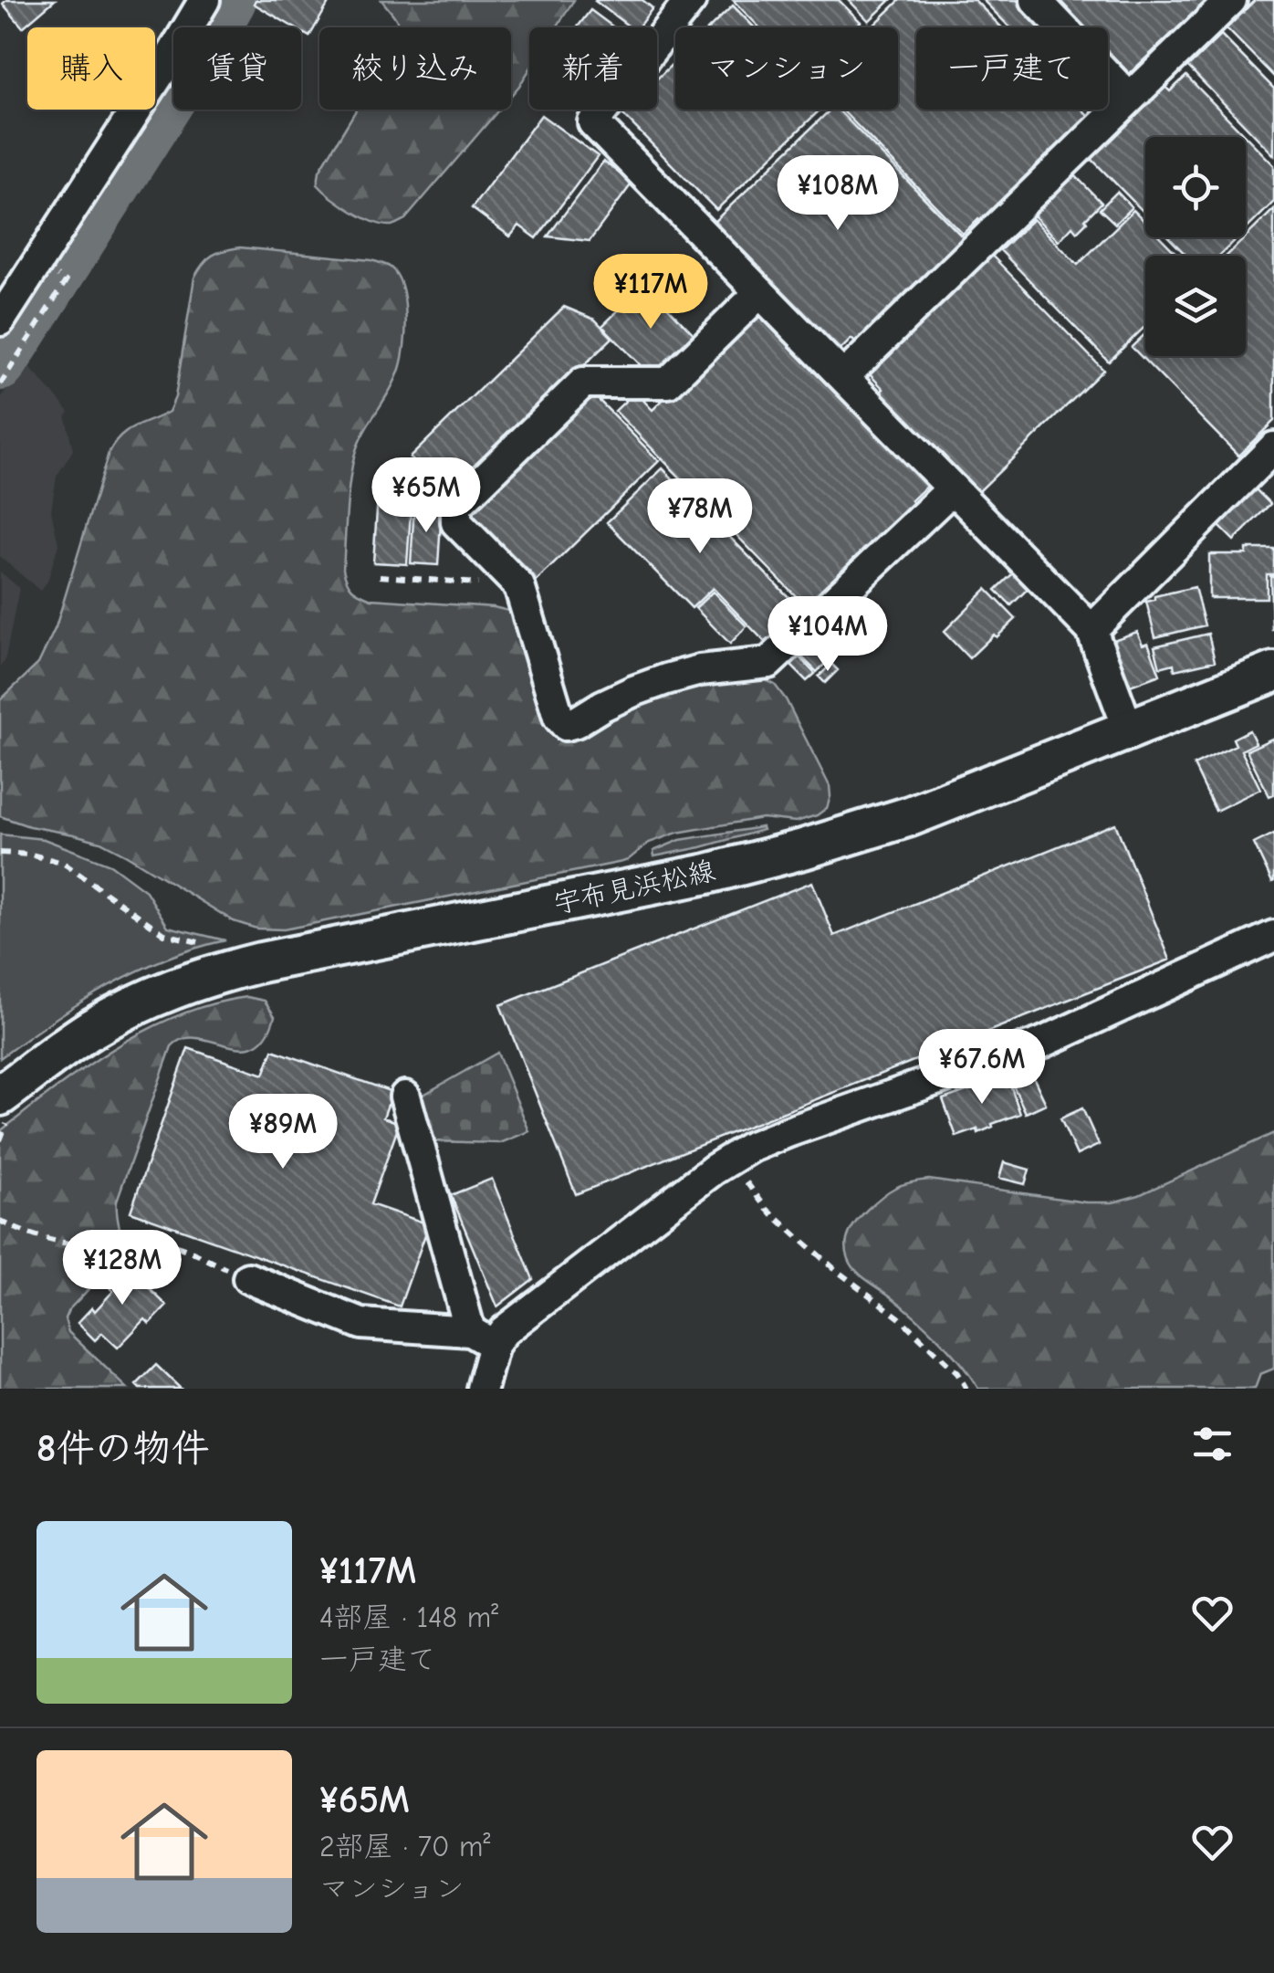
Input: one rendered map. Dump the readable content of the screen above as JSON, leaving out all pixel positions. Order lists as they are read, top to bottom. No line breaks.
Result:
{"streets":{"main road":["宇布見浜松線"]},"page":{"chip":["購入","賃貸","絞り込み","新着","マンション","一戸建て"],"price":["¥108M","¥117M","¥65M","¥78M","¥104M","¥67.6M","¥89M","¥128M"],"heading":"8件の物件","list":[{"name":"¥117M","note":"4部屋 · 148 m² · 一戸建て"},{"name":"¥65M","note":"2部屋 · 70 m² · マンション"}]}}
